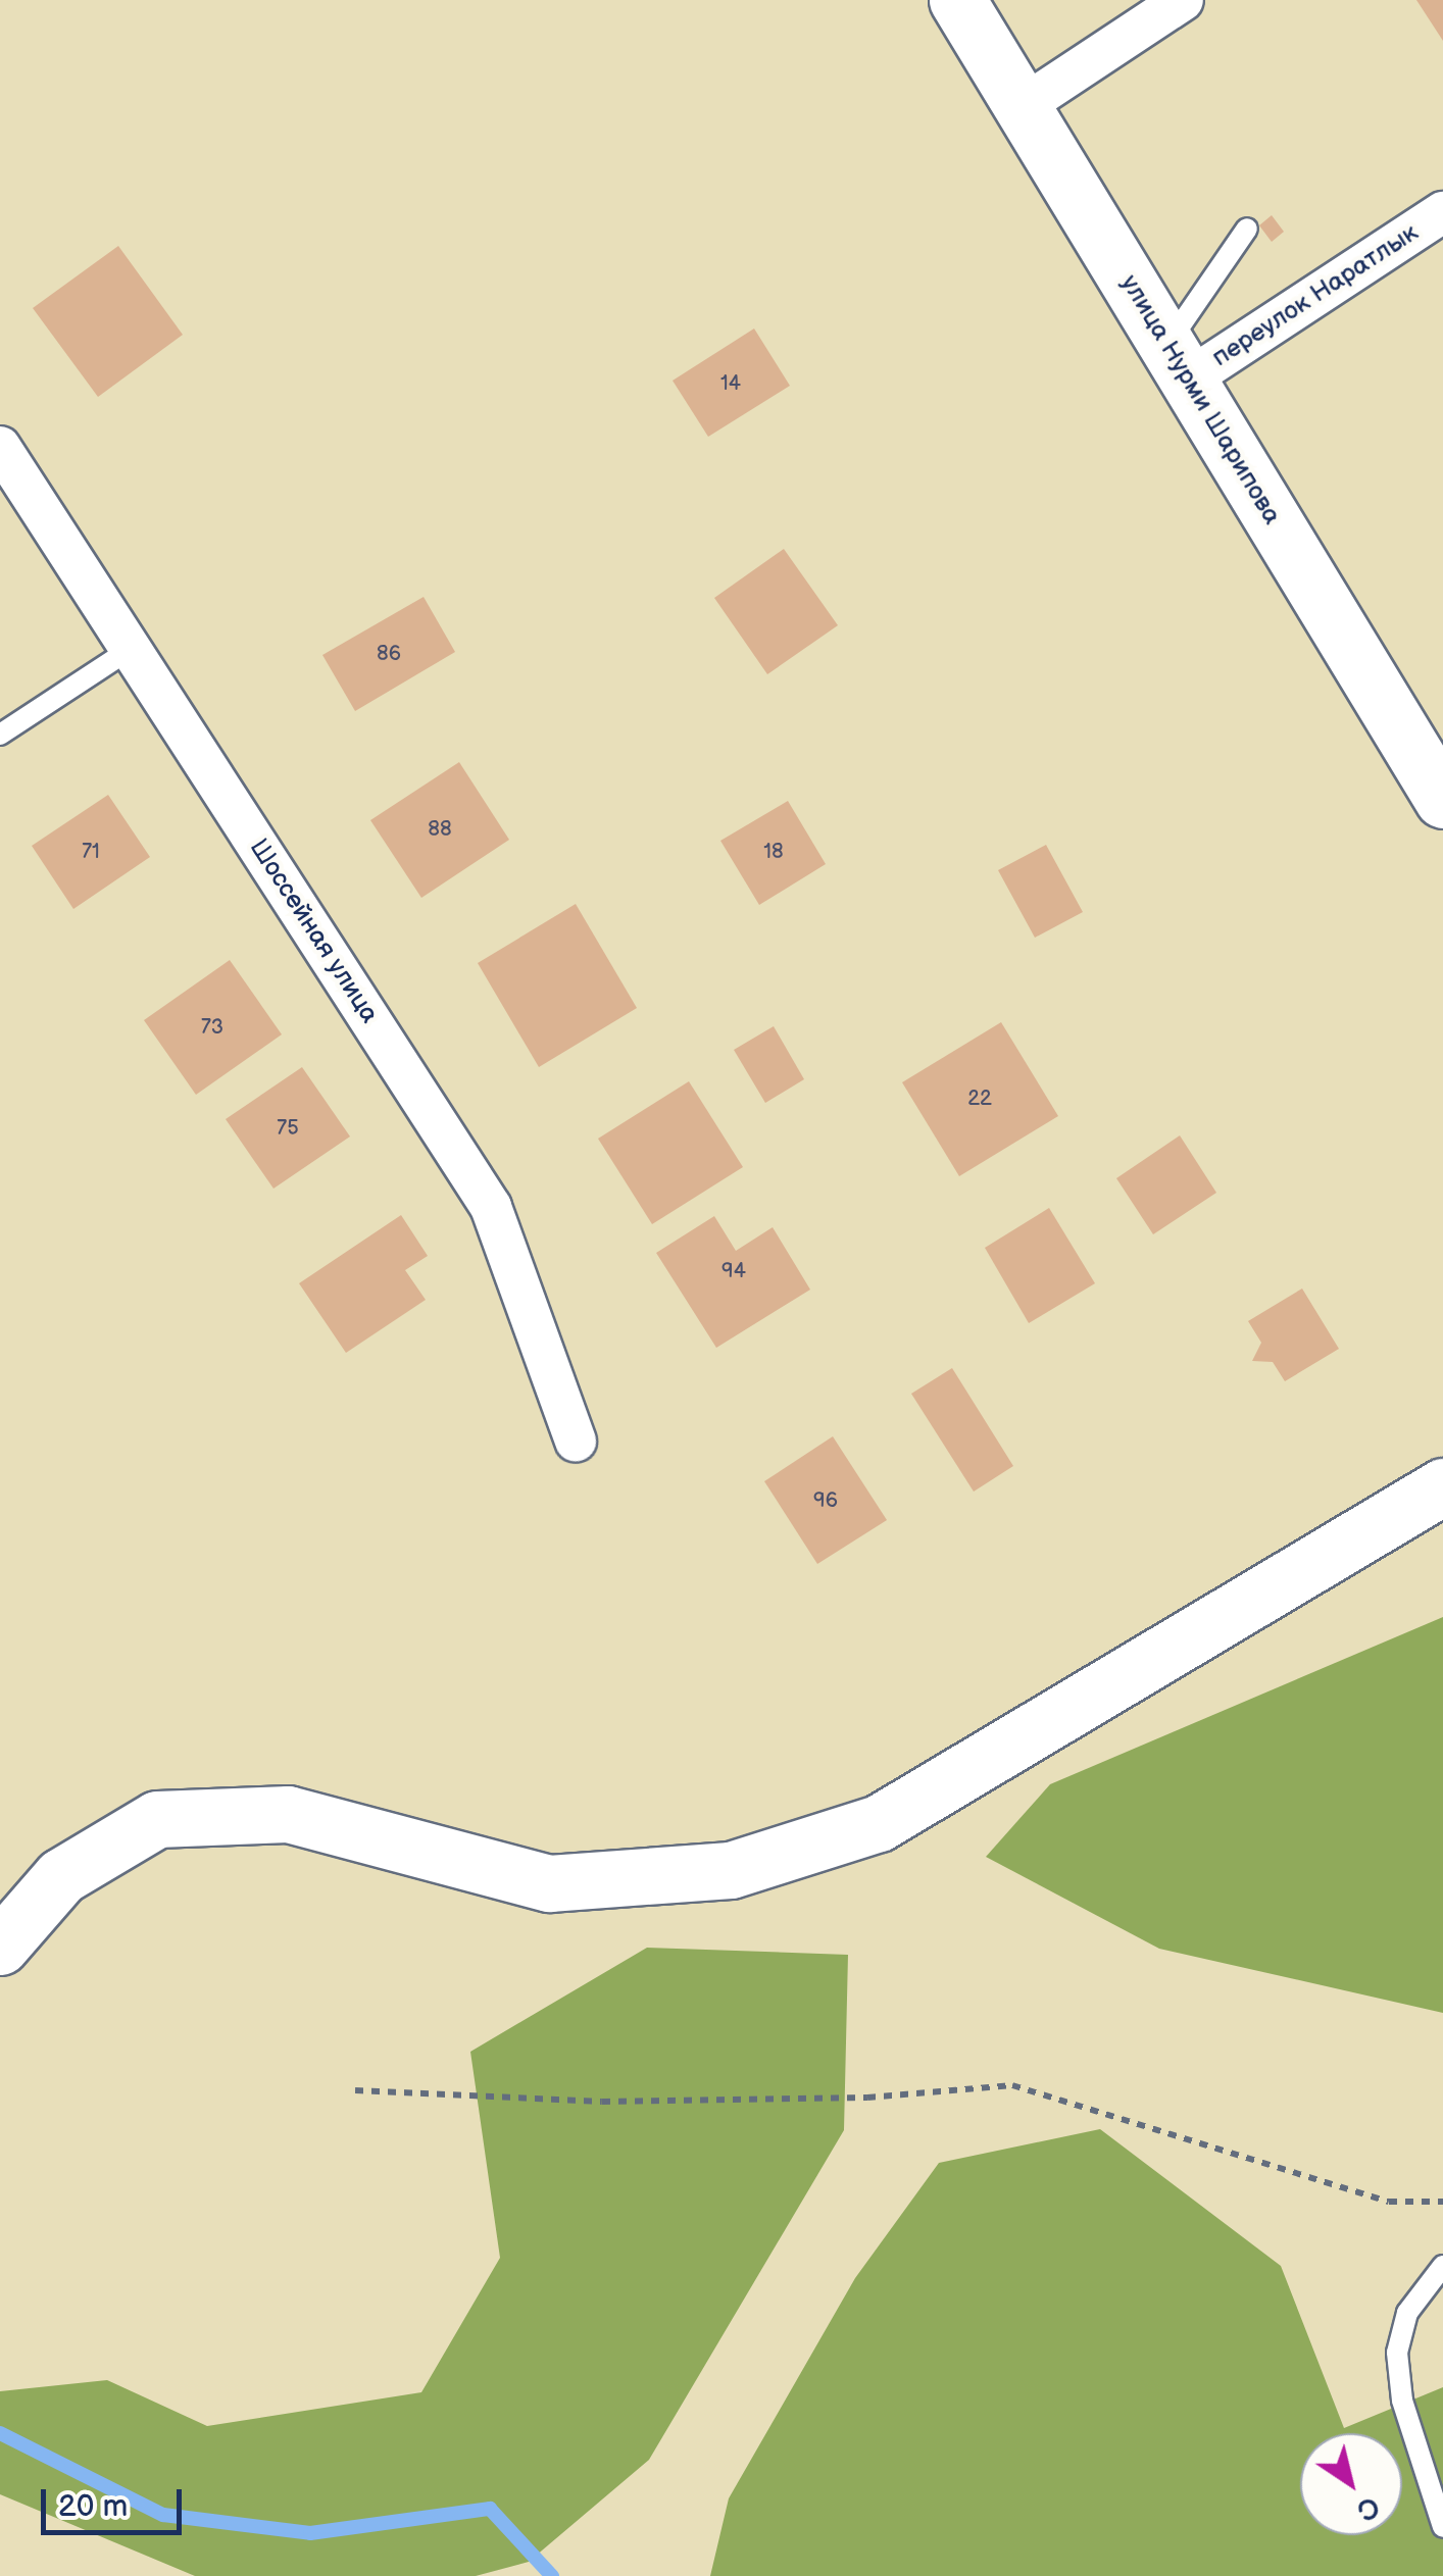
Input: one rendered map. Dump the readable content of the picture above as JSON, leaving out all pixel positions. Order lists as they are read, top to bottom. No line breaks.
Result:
{"streets":{"main road":["улица Нурми Шарипова"],"street":["переулок Наратлык","Шоссейная улица"]},"crossings":[["переулок Наратлык","улица Нурми Шарипова"]],"house_numbers":["14","86","88","71","18","73","22","75","94","96"],"scale_bar":"20 m","north":"bottom right"}
